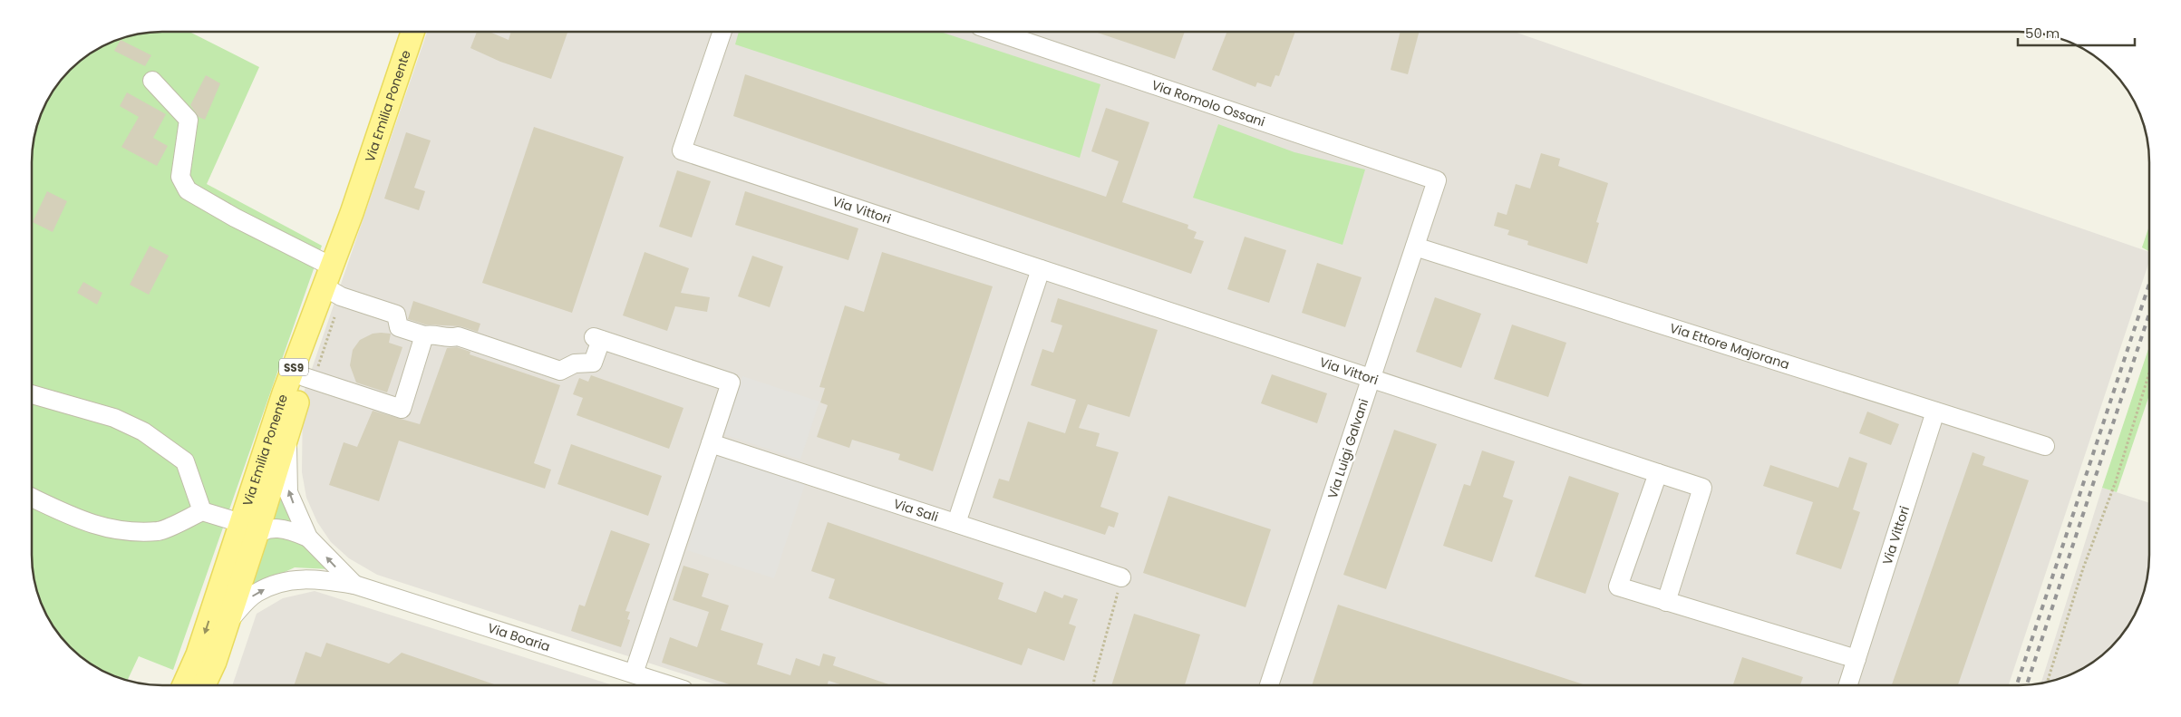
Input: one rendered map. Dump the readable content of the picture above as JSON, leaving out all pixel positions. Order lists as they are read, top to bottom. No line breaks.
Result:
{"streets":{"main road":["Via Emilia Ponente","SS9"],"street":["Via Romolo Ossani","Via Vittori","Via Ettore Majorana","Via Luigi Galvani","Via Sali","Via Boaria"]},"crossings":[["Via Romolo Ossani","Via Luigi Galvani"],["Via Emilia Ponente","Via Boaria"],["Via Vittori","Via Ettore Majorana"],["Via Vittori","Via Luigi Galvani"],["Via Ettore Majorana","Via Luigi Galvani"]],"scale_bar":"50 m"}
